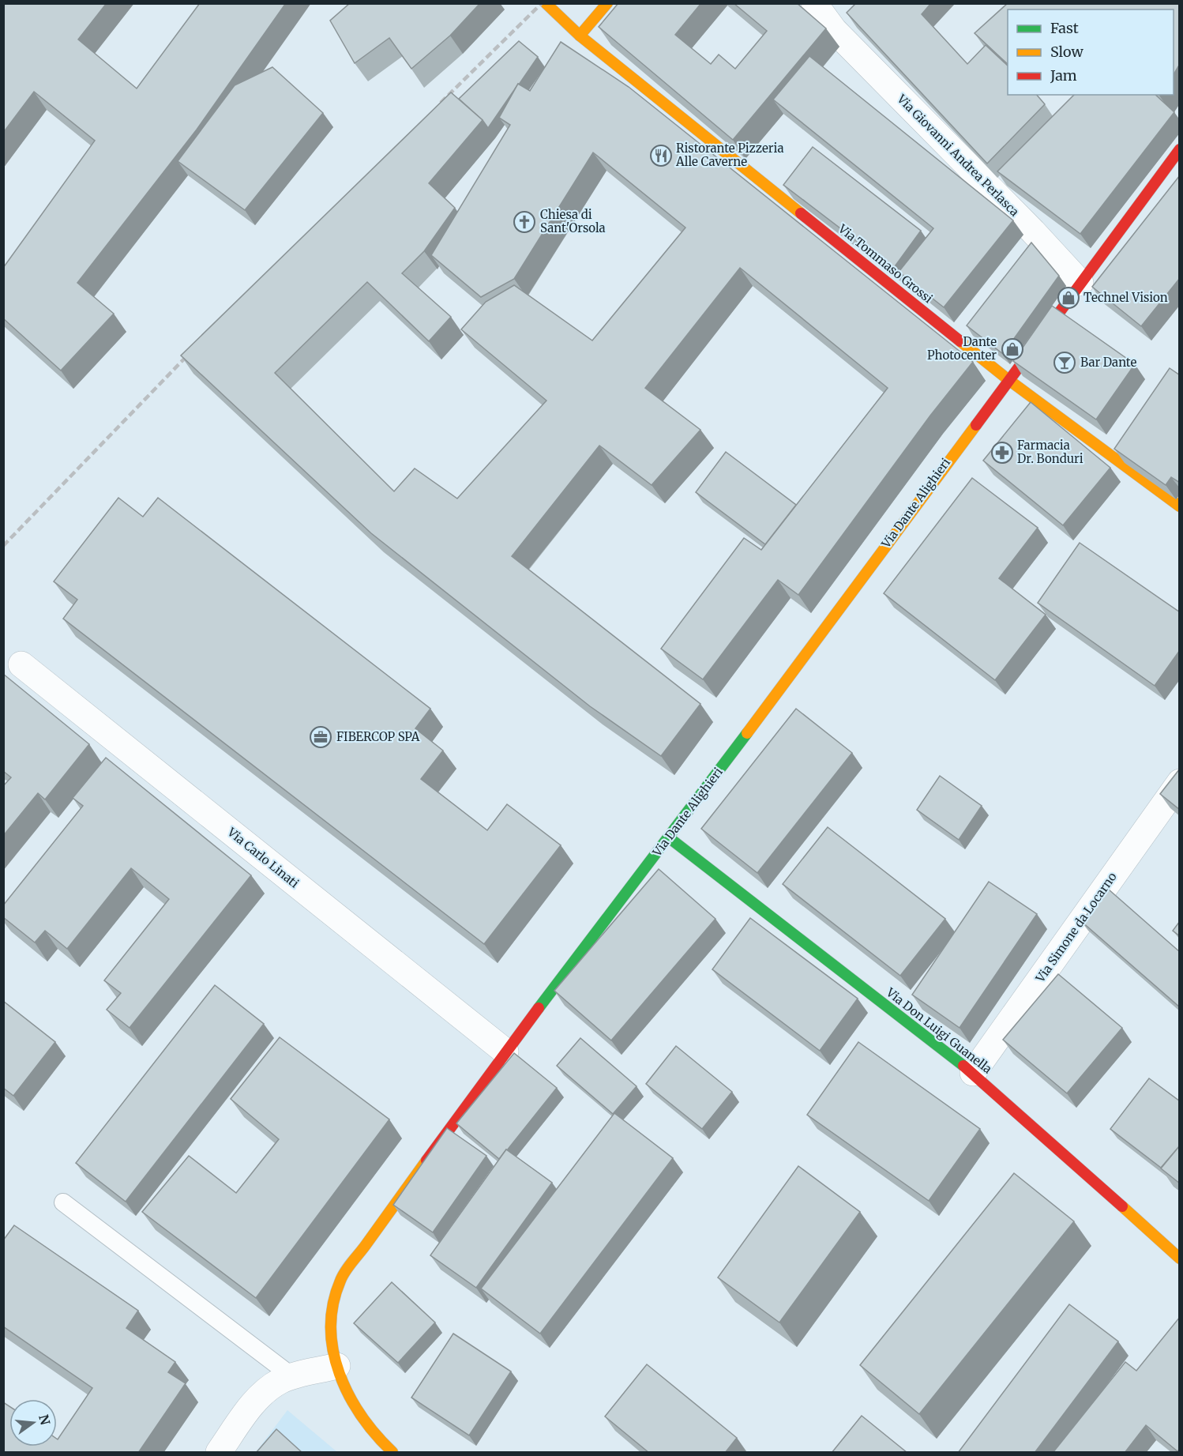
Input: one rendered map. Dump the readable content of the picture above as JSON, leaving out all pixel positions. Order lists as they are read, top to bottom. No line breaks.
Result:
{"streets":{"main road":["Via Tommaso Grossi","Via Dante Alighieri","Via Don Luigi Guanella"],"street":["Via Giovanni Andrea Perlasca","Via Carlo Linati","Via Simone da Locarno"]},"crossings":[["Via Giovanni Andrea Perlasca","Via Dante Alighieri"],["Via Tommaso Grossi","Via Dante Alighieri"],["Via Dante Alighieri","Via Carlo Linati"],["Via Dante Alighieri","Via Don Luigi Guanella"],["Via Simone da Locarno","Via Don Luigi Guanella"]],"places":{"restaurant":["Ristorante Pizzeria Alle Caverne"],"church":["Chiesa di Sant'Orsola"],"shop":["Technel Vision","Dante Photocenter"],"bar":["Bar Dante"],"pharmacy":["Farmacia Dr. Bonduri"],"office":["FIBERCOP SPA"]},"legend":["Fast","Slow","Jam"],"north":"right"}
